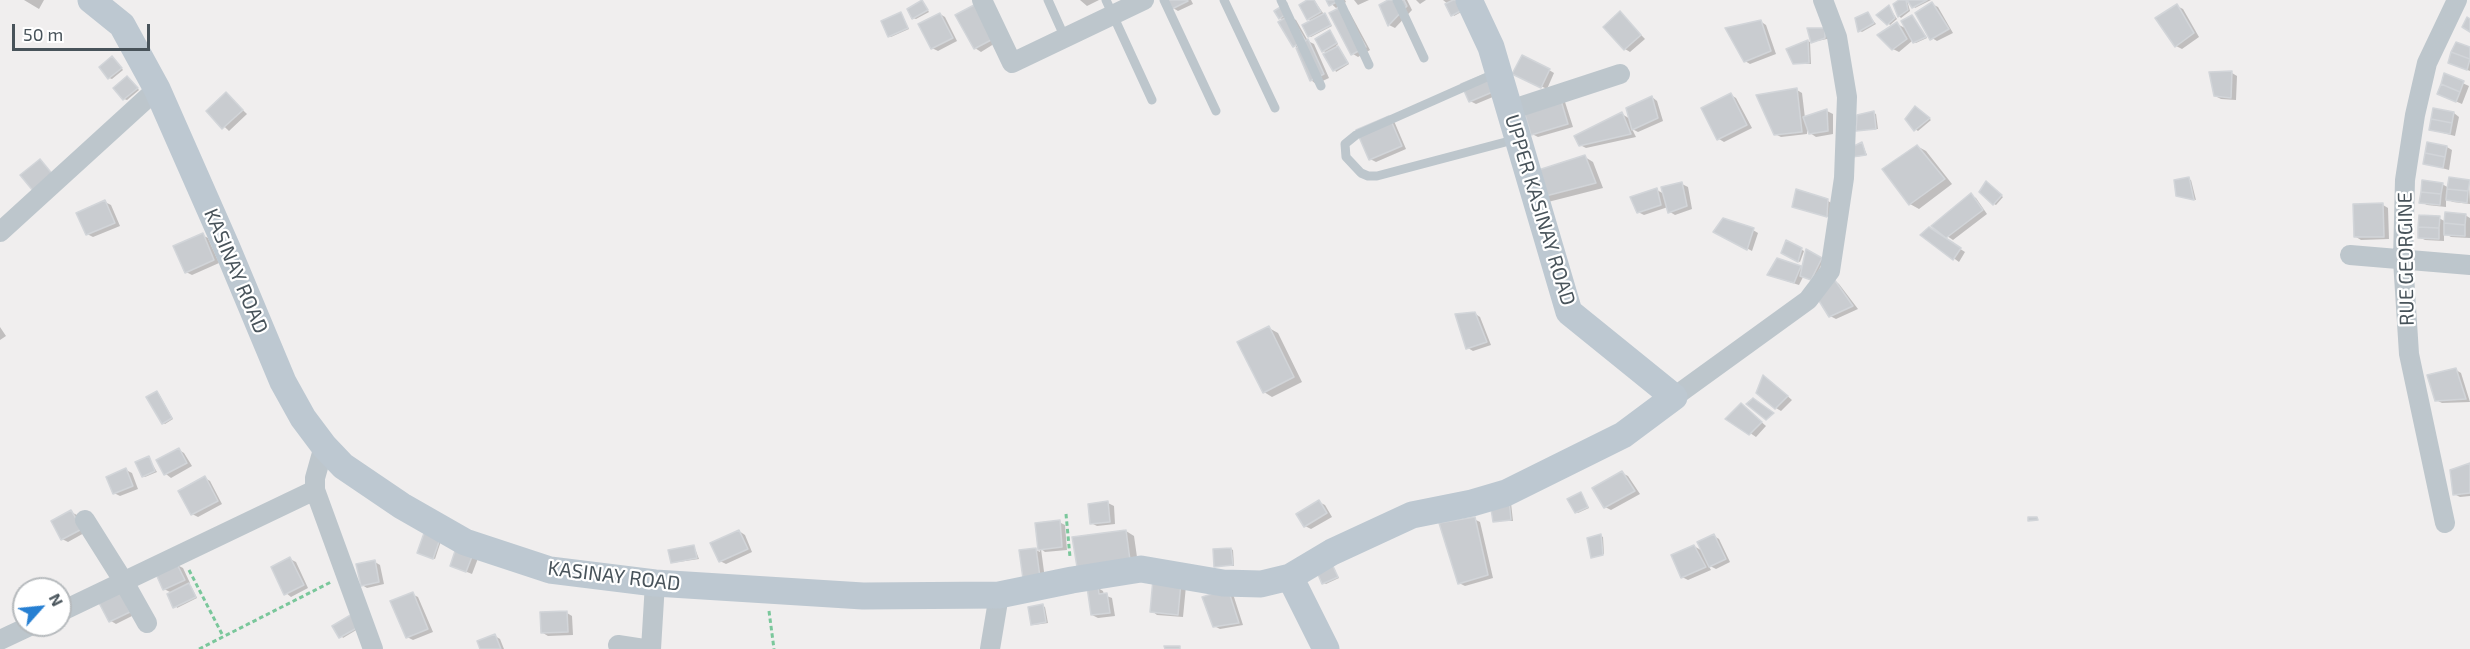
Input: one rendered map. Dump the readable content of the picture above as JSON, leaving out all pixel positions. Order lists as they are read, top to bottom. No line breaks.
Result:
{"streets":{"street":["UPPER KASINAY ROAD","RUE GEORGINE","KASINAY ROAD"]},"crossings":[["UPPER KASINAY ROAD","KASINAY ROAD"]],"scale_bar":"50 m","north":"top right"}
